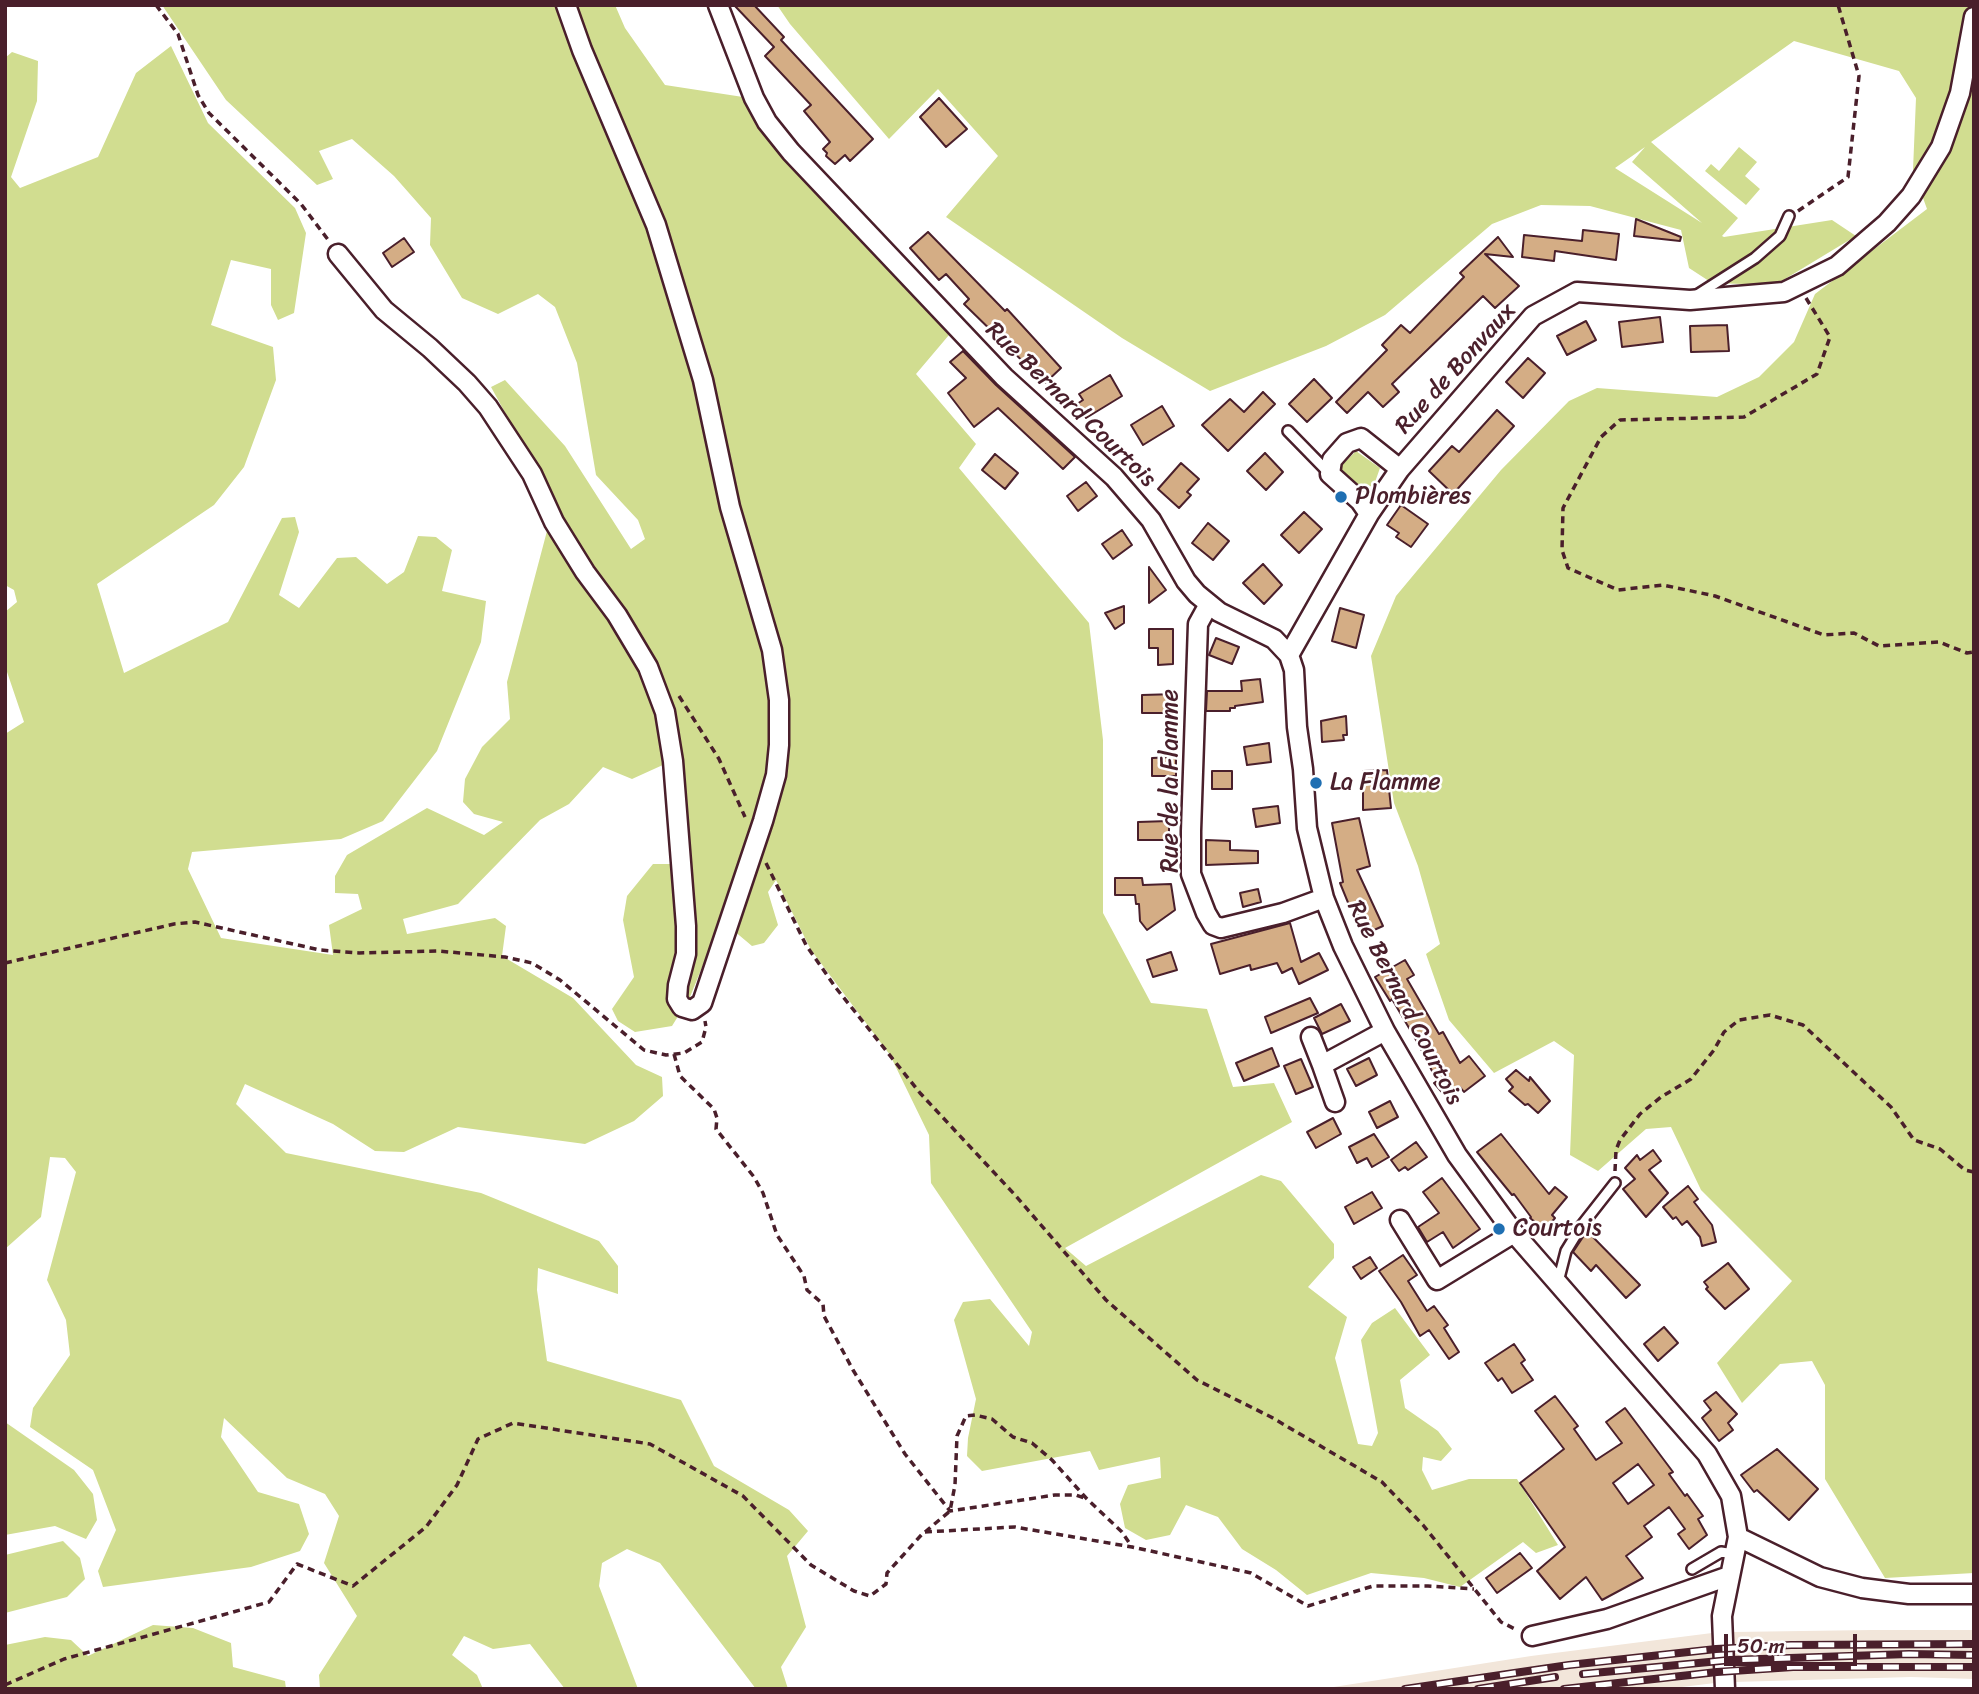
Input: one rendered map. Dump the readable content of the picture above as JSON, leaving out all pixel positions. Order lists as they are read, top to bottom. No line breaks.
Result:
{"streets":{"street":["Rue de Bonvaux","Rue Bernard Courtois","Rue de la Flamme"]},"crossings":[["Rue de Bonvaux","Rue Bernard Courtois"],["Rue Bernard Courtois","Rue de la Flamme"]],"places":["Plombières","La Flamme","Courtois"],"scale_bar":"50 m"}
